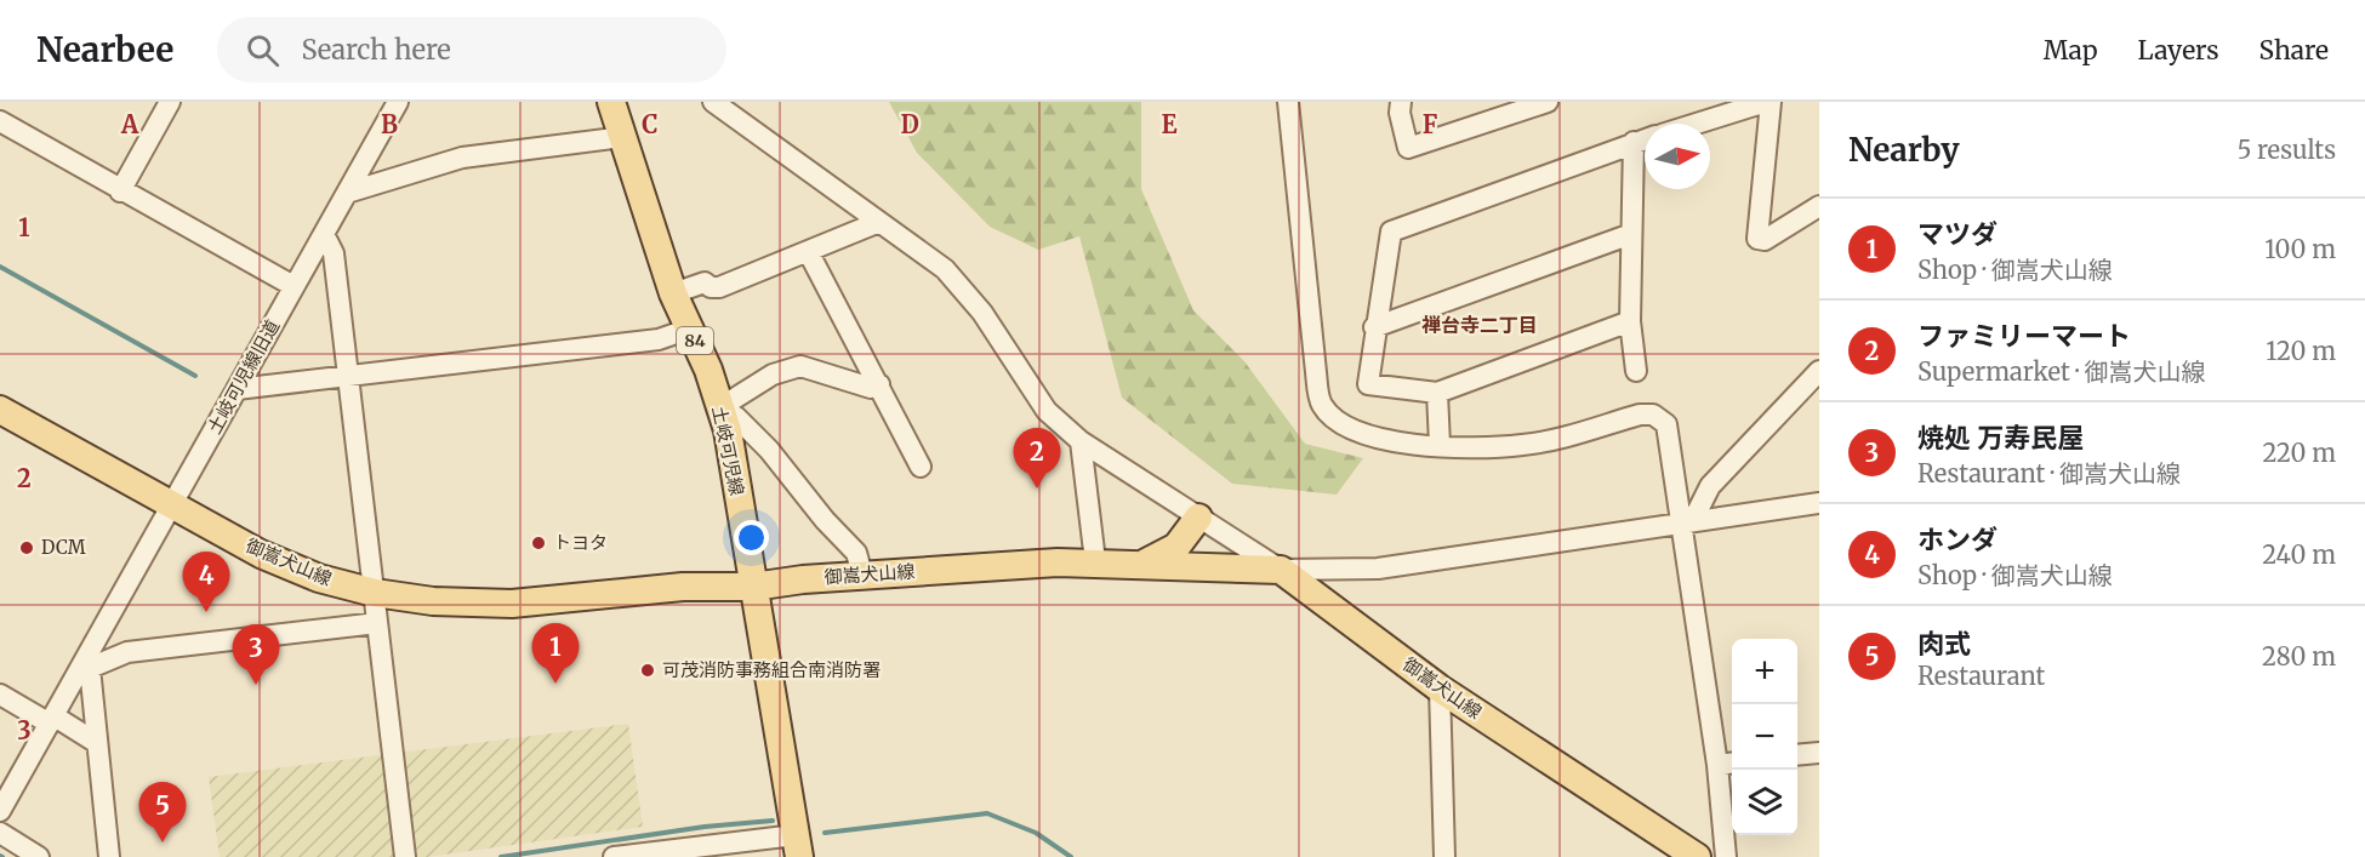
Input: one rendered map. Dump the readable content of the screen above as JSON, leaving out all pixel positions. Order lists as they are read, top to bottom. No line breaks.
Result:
{"streets":{"main road":["84","土岐可児線","御嵩犬山線"],"street":["土岐可児線旧道"]},"crossings":[["土岐可児線旧道","御嵩犬山線"],["土岐可児線","御嵩犬山線"]],"districts":["禅台寺二丁目"],"places":["トヨタ","DCM","可茂消防事務組合南消防署"],"north":"right","page":{"header":"Nearbee","search":"Search here","nav":["Map","Layers","Share"],"heading":["Nearby","5 results"],"list":[{"mark":"1","name":"マツダ","note":"Shop · 御嵩犬山線","value":"100 m"},{"mark":"2","name":"ファミリーマート","note":"Supermarket · 御嵩犬山線","value":"120 m"},{"mark":"3","name":"焼処 万寿民屋","note":"Restaurant · 御嵩犬山線","value":"220 m"},{"mark":"4","name":"ホンダ","note":"Shop · 御嵩犬山線","value":"240 m"},{"mark":"5","name":"肉式","note":"Restaurant","value":"280 m"}],"pins":["2","4","1","3","5"],"map_buttons":["+","−"]},"grid":{"columns":["A","B","C","D","E","F"],"rows":["1","2","3"]}}
